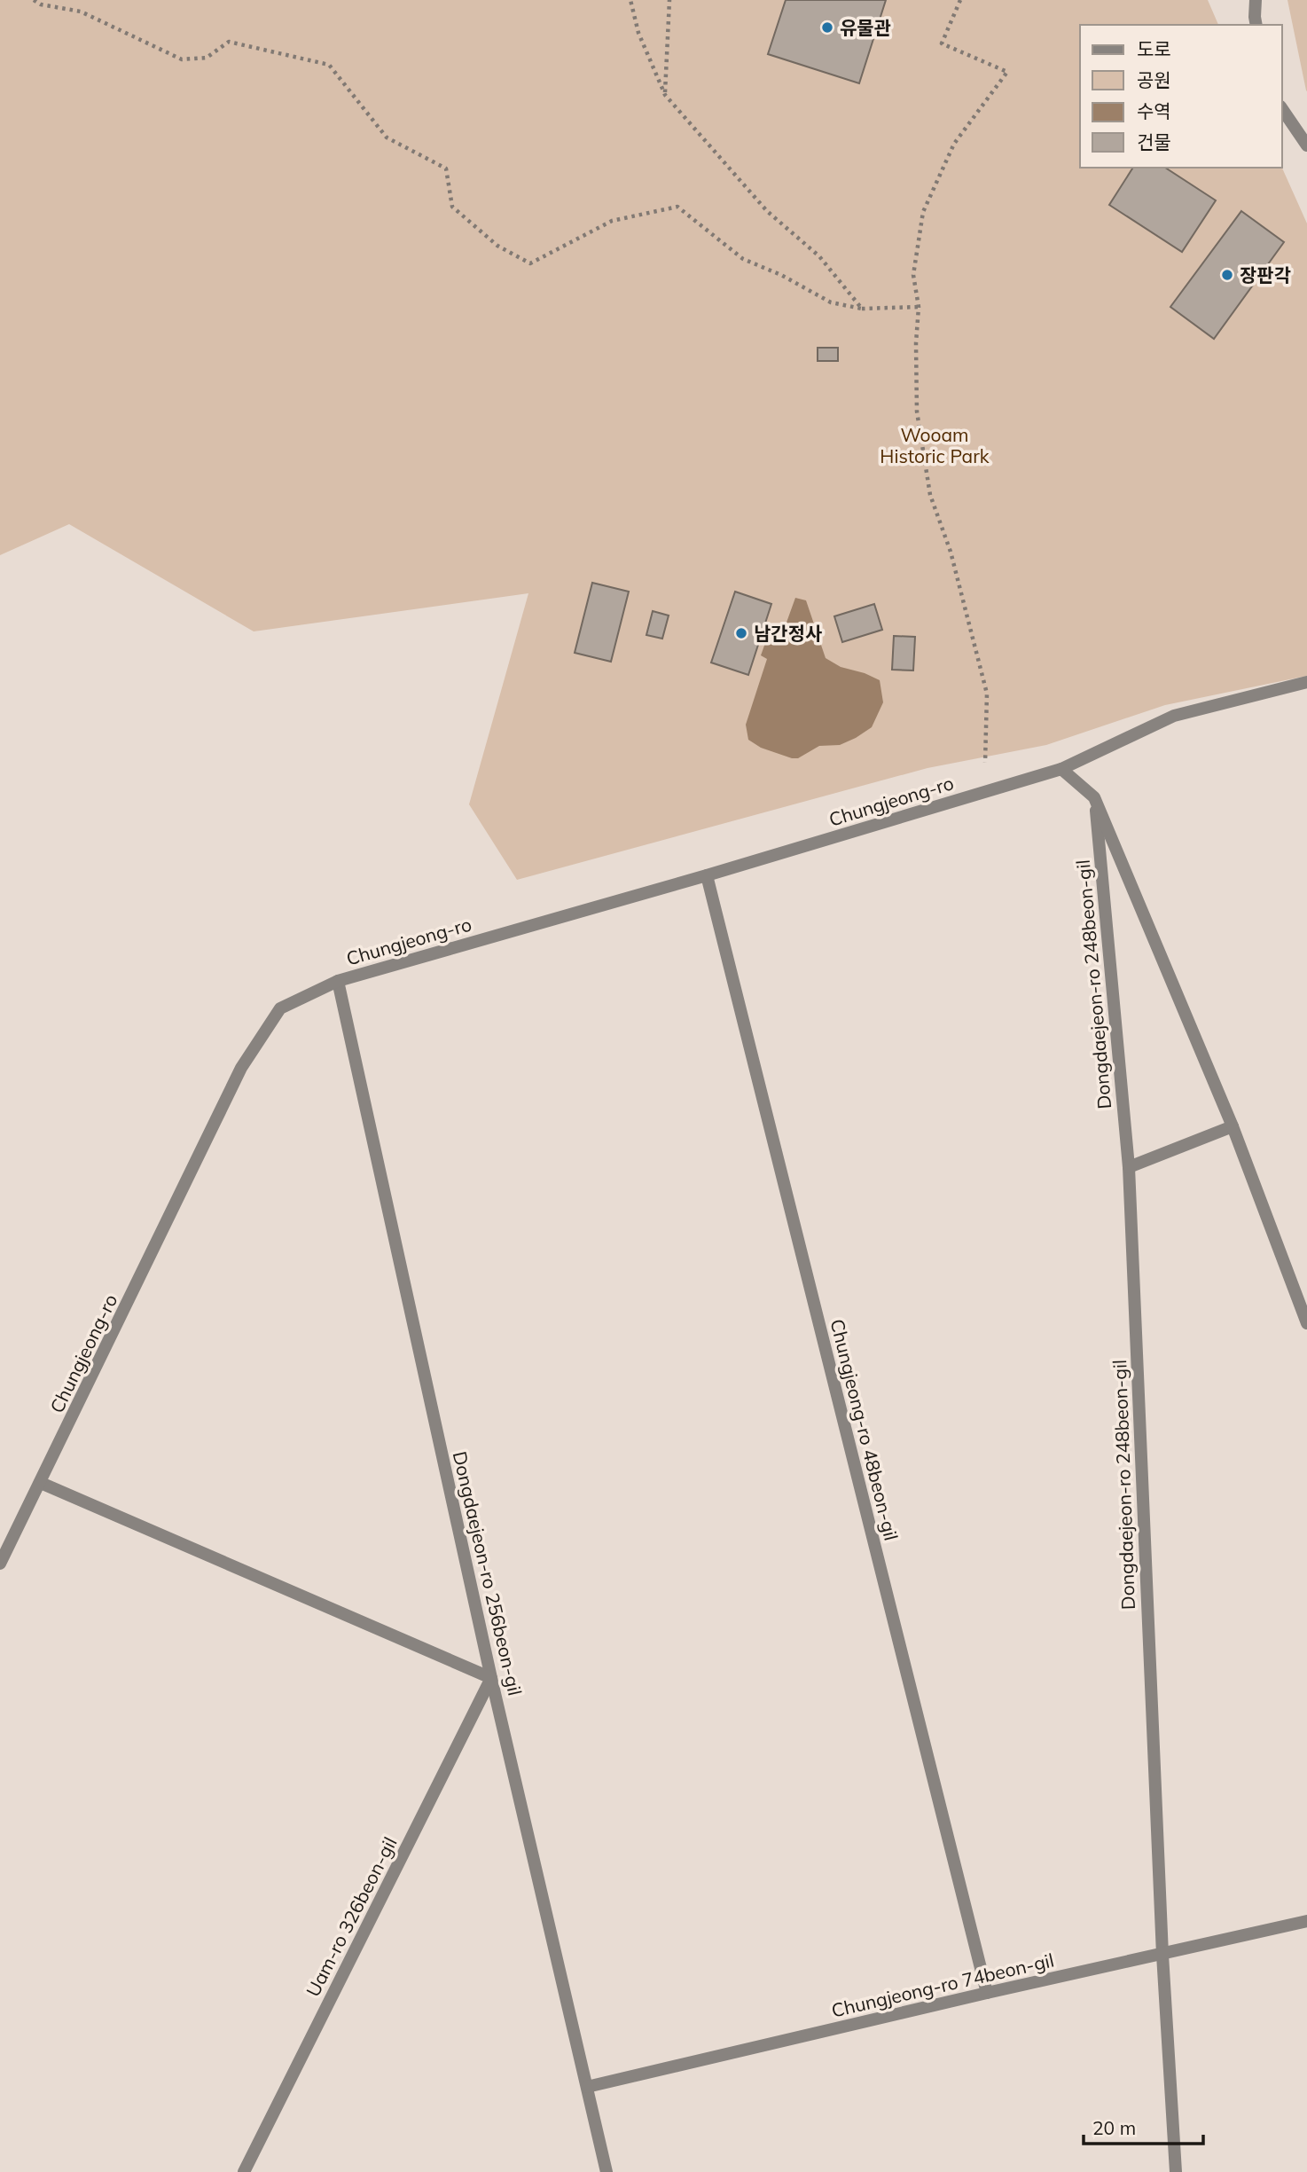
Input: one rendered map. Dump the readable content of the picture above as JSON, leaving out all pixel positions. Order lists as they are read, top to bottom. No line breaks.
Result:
{"streets":{"street":["Chungjeong-ro","Dongdaejeon-ro 248beon-gil","Chungjeong-ro 48beon-gil","Dongdaejeon-ro 256beon-gil","Uam-ro 326beon-gil","Chungjeong-ro 74beon-gil"]},"crossings":[["Chungjeong-ro","Chungjeong-ro 48beon-gil"],["Chungjeong-ro","Dongdaejeon-ro 256beon-gil"],["Dongdaejeon-ro 248beon-gil","Chungjeong-ro 74beon-gil"],["Chungjeong-ro 48beon-gil","Chungjeong-ro 74beon-gil"],["Dongdaejeon-ro 256beon-gil","Uam-ro 326beon-gil"],["Dongdaejeon-ro 256beon-gil","Chungjeong-ro 74beon-gil"]],"parks":["Wooam Historic Park"],"places":["유물관","장판각","남간정사"],"legend":["도로","공원","수역","건물"],"scale_bar":"20 m"}
